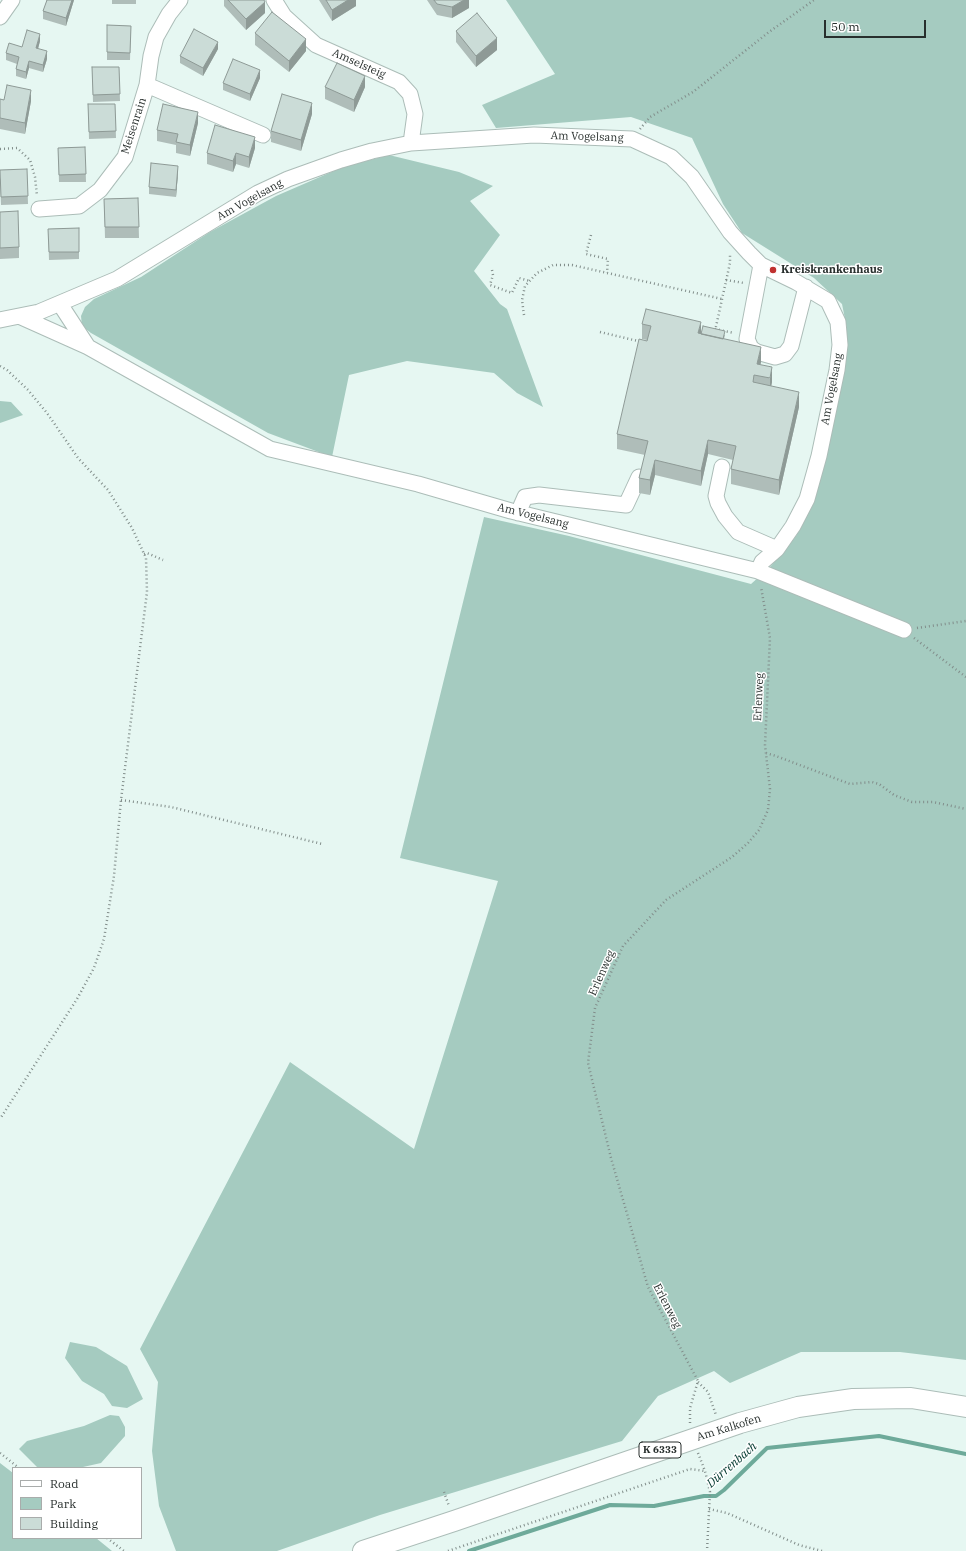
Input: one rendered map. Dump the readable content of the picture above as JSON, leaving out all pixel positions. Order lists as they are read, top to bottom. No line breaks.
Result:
{"streets":{"main road":["Am Kalkofen","K 6333"],"street":["Amselsteig","Meisenrain","Am Vogelsang"],"path":["Erlenweg"]},"crossings":[["Amselsteig","Am Vogelsang"],["Am Vogelsang","Erlenweg"],["Erlenweg","Am Kalkofen"]],"water":["Dürrenbach"],"places":["Kreiskrankenhaus"],"legend":["Road","Park","Building"],"scale_bar":"50 m"}
